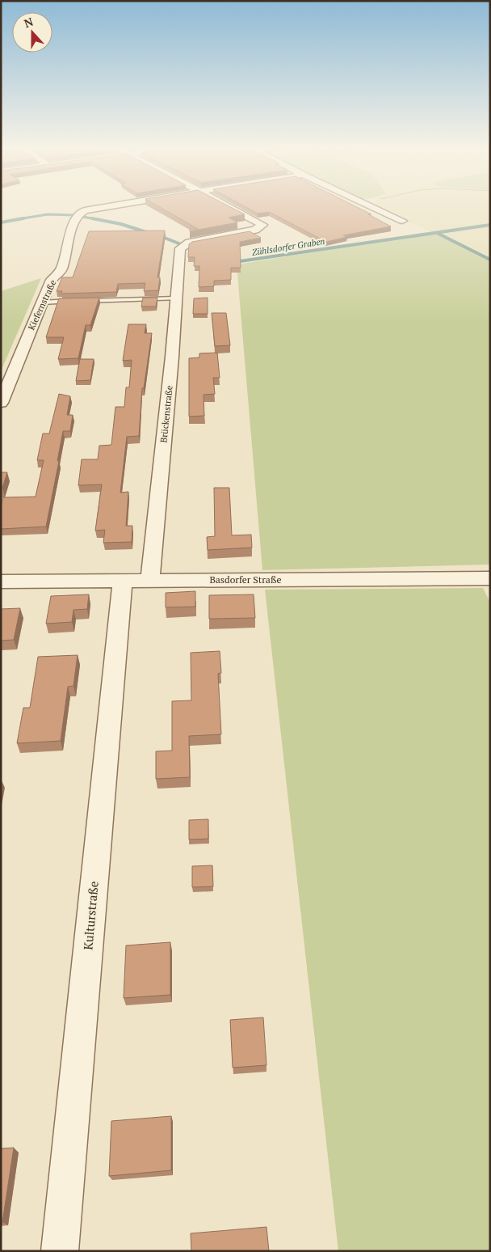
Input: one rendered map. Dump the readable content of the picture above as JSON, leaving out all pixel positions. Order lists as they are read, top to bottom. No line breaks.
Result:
{"streets":{"street":["Kiefernstraße","Brückenstraße","Basdorfer Straße","Kulturstraße"]},"crossings":[["Brückenstraße","Basdorfer Straße"],["Basdorfer Straße","Kulturstraße"]],"water":["Zühlsdorfer Graben"],"north":"top"}
